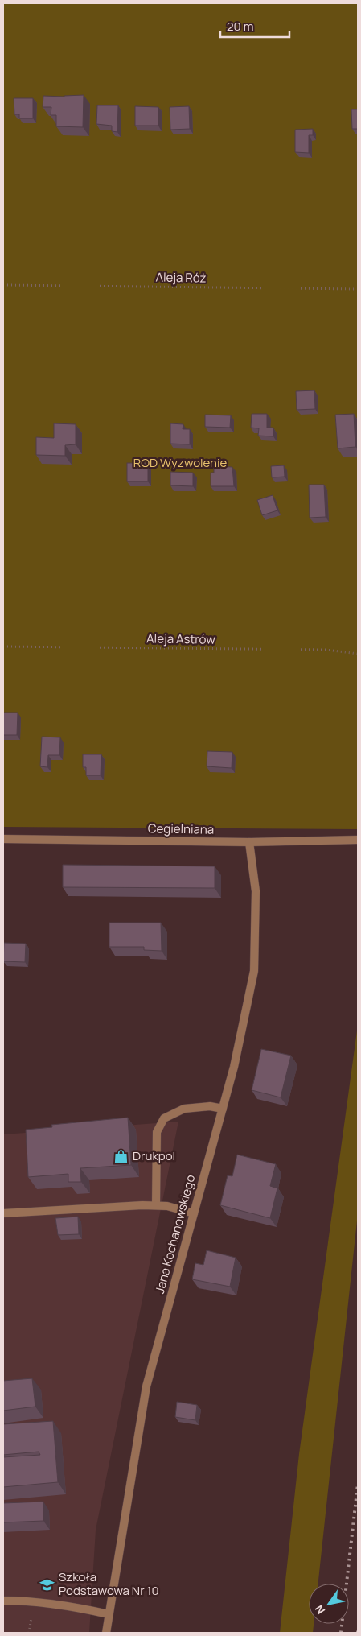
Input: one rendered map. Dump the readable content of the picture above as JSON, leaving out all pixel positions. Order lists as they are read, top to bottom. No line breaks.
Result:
{"streets":{"street":["Cegielniana","Jana Kochanowskiego"],"path":["Aleja Róż","Aleja Astrów"]},"crossings":[["Cegielniana","Jana Kochanowskiego"]],"parks":["ROD Wyzwolenie"],"places":{"shop":["Drukpol"],"school or university":["Szkoła Podstawowa Nr 10"]},"scale_bar":"20 m","north":"bottom left"}
